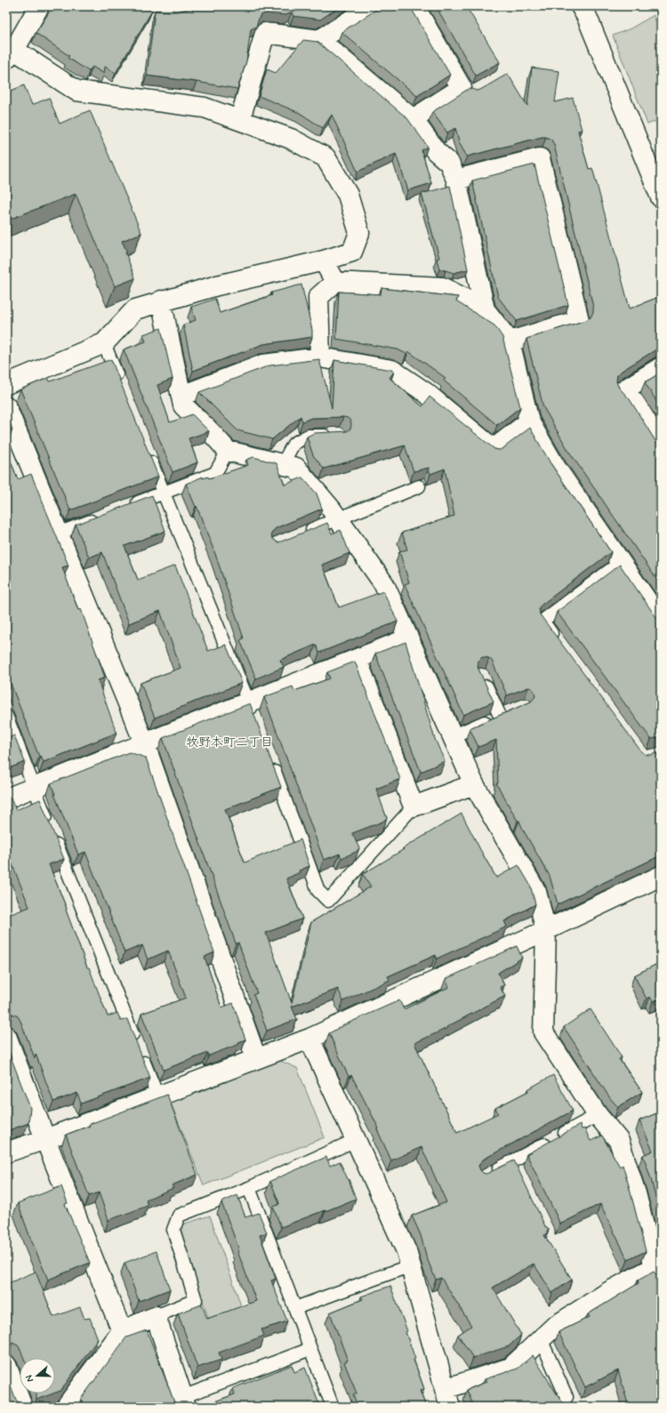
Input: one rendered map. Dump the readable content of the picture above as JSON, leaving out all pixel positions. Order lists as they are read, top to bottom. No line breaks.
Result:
{"districts":["牧野本町二丁目"],"north":"left"}
